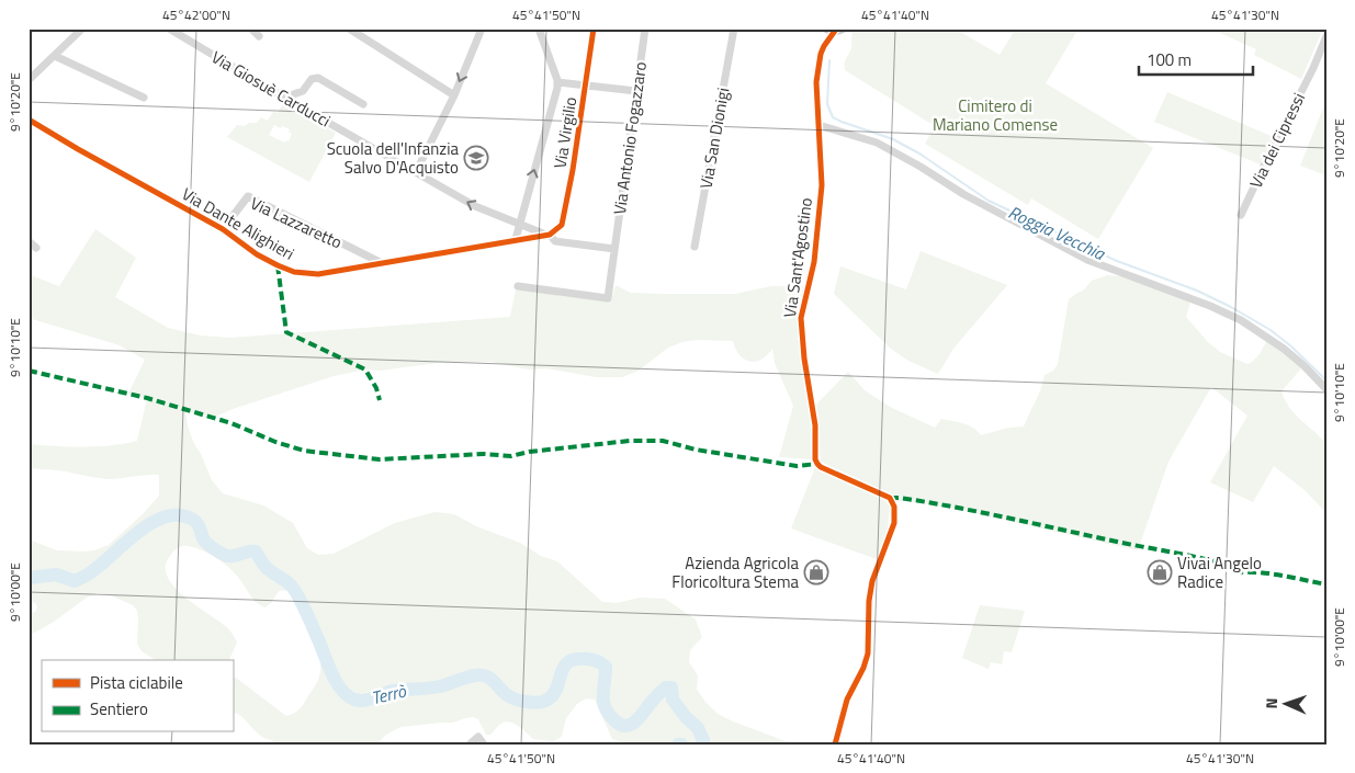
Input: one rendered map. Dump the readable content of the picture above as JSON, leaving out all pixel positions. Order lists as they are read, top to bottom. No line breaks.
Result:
{"streets":{"street":["Via Giosuè Carducci","Via Virgilio","Via Antonio Fogazzaro","Via San Dionigi","Via dei Cipressi","Via Lazzaretto","Via Dante Alighieri","Via Sant'Agostino"]},"crossings":[["Via Giosuè Carducci","Via Virgilio"],["Via Giosuè Carducci","Via Dante Alighieri"],["Via Virgilio","Via Dante Alighieri"],["Via Lazzaretto","Via Dante Alighieri"]],"water":["Roggia Vecchia","Terrò"],"parks":["Cimitero di Mariano Comense"],"places":{"school or university":["Scuola dell'Infanzia Salvo D'Acquisto"],"shop":["Azienda Agricola Floricoltura Stema","Vivai Angelo Radice"]},"legend":["Pista ciclabile","Sentiero"],"scale_bar":"100 m","north":"left","coordinates":["45°42'00\"N","45°41'50\"N","45°41'40\"N","45°41'30\"N","9°10'20\"E","9°10'10\"E","9°10'00\"E"]}
